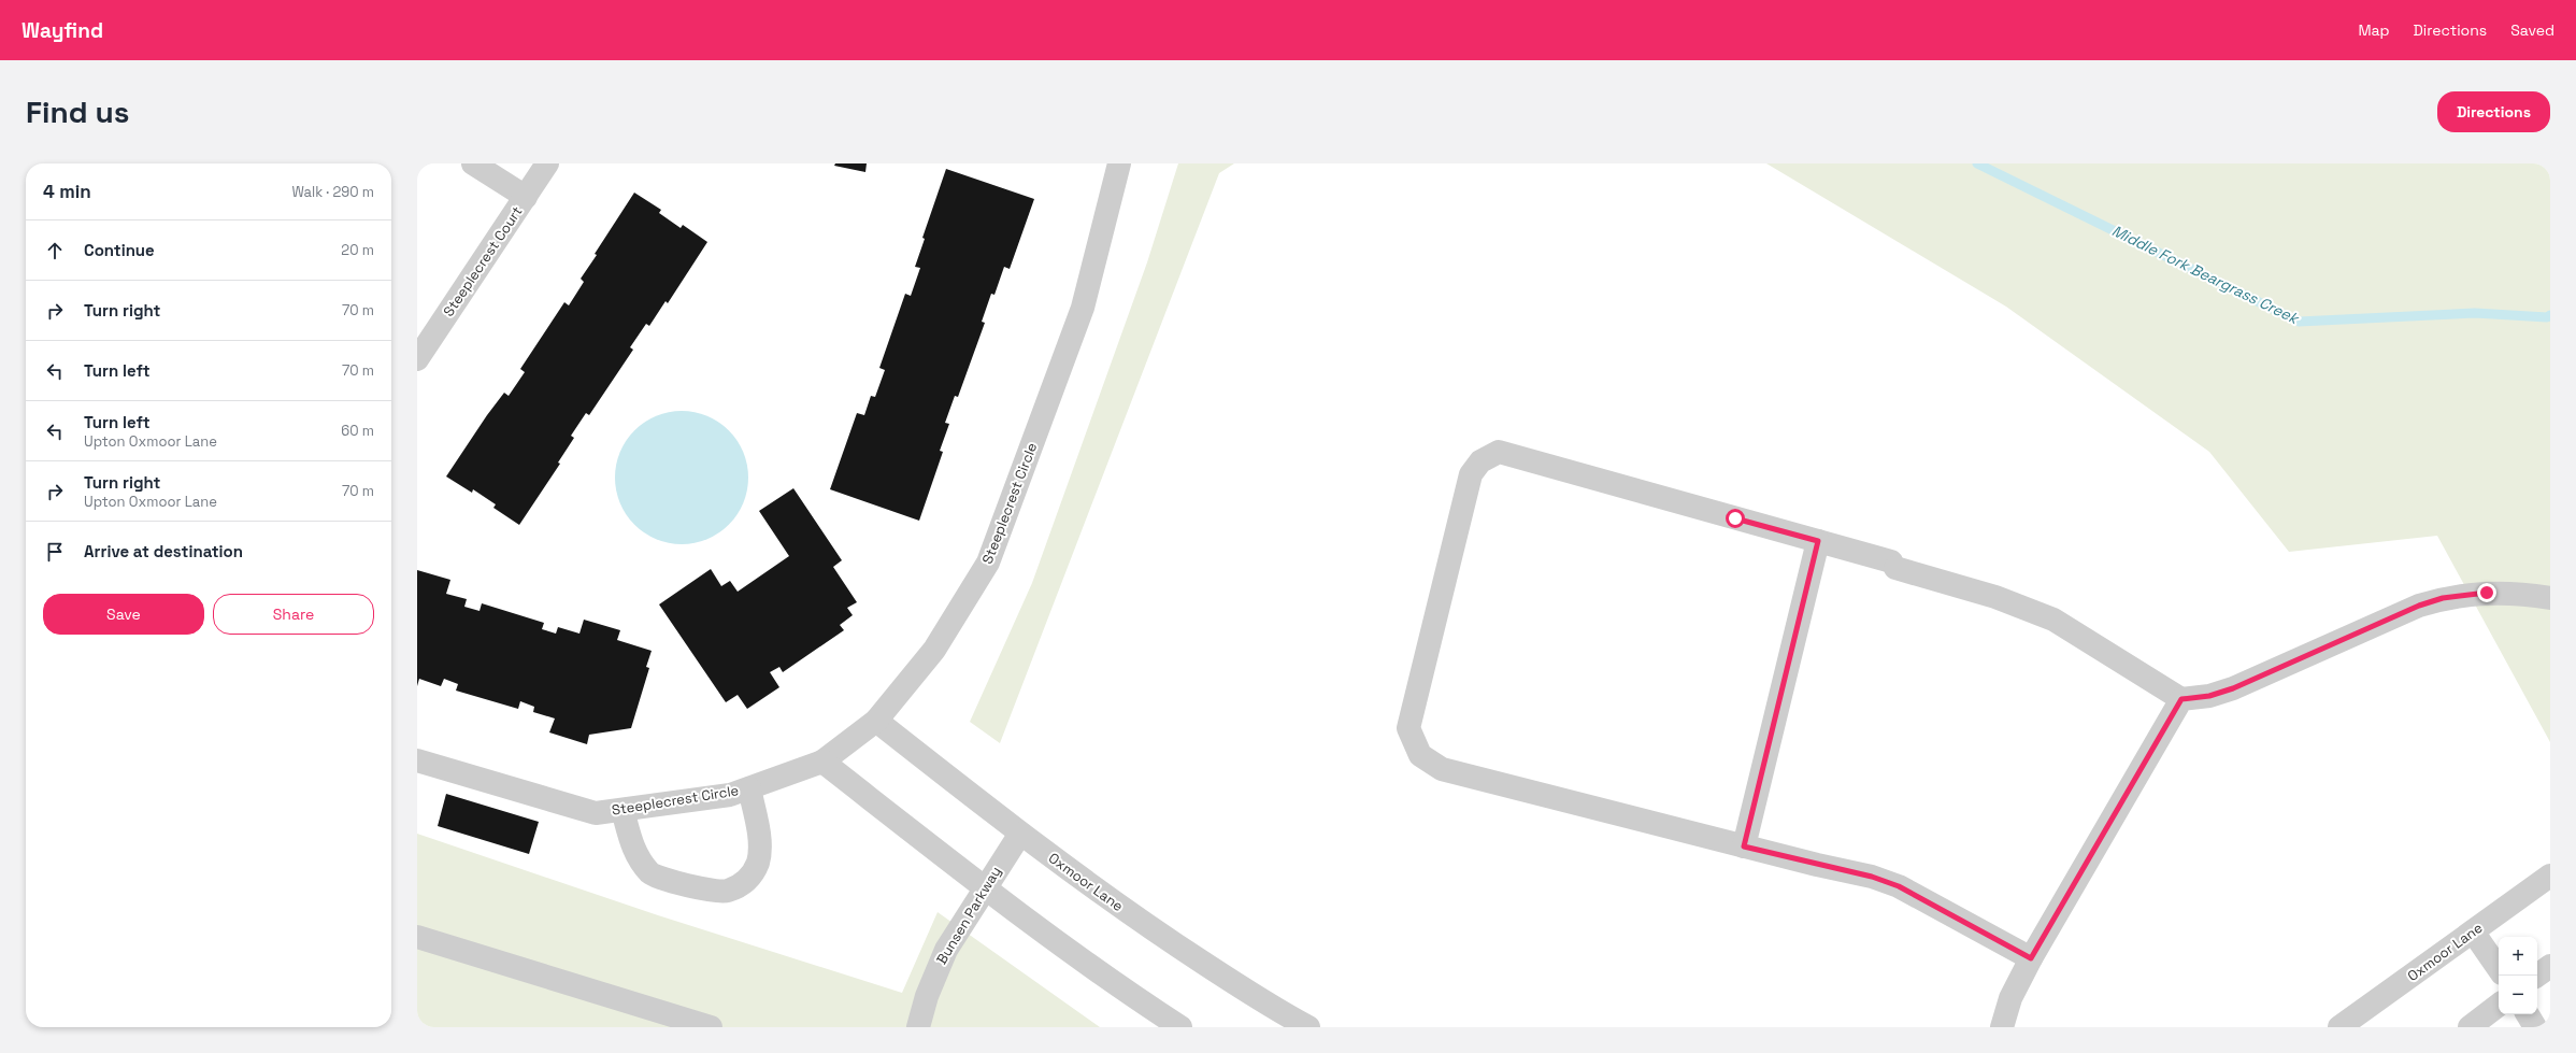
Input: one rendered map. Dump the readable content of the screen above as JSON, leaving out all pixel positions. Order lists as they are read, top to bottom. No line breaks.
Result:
{"streets":{"street":["Steeplecrest Court","Steeplecrest Circle","Oxmoor Lane","Bunsen Parkway"]},"crossings":[["Steeplecrest Circle","Oxmoor Lane"],["Oxmoor Lane","Bunsen Parkway"]],"water":["Middle Fork Beargrass Creek"],"page":{"header":"Wayfind","nav":["Map","Directions","Saved"],"buttons":["Directions",["Save","Share"]],"title":"Find us","heading":["4 min","Walk · 290 m"],"list":[["Continue","20 m"],["Turn right","70 m"],["Turn left","70 m"],["Turn left","Upton Oxmoor Lane","60 m"],["Turn right","Upton Oxmoor Lane","70 m"],"Arrive at destination"],"map_buttons":["+","−"]}}
